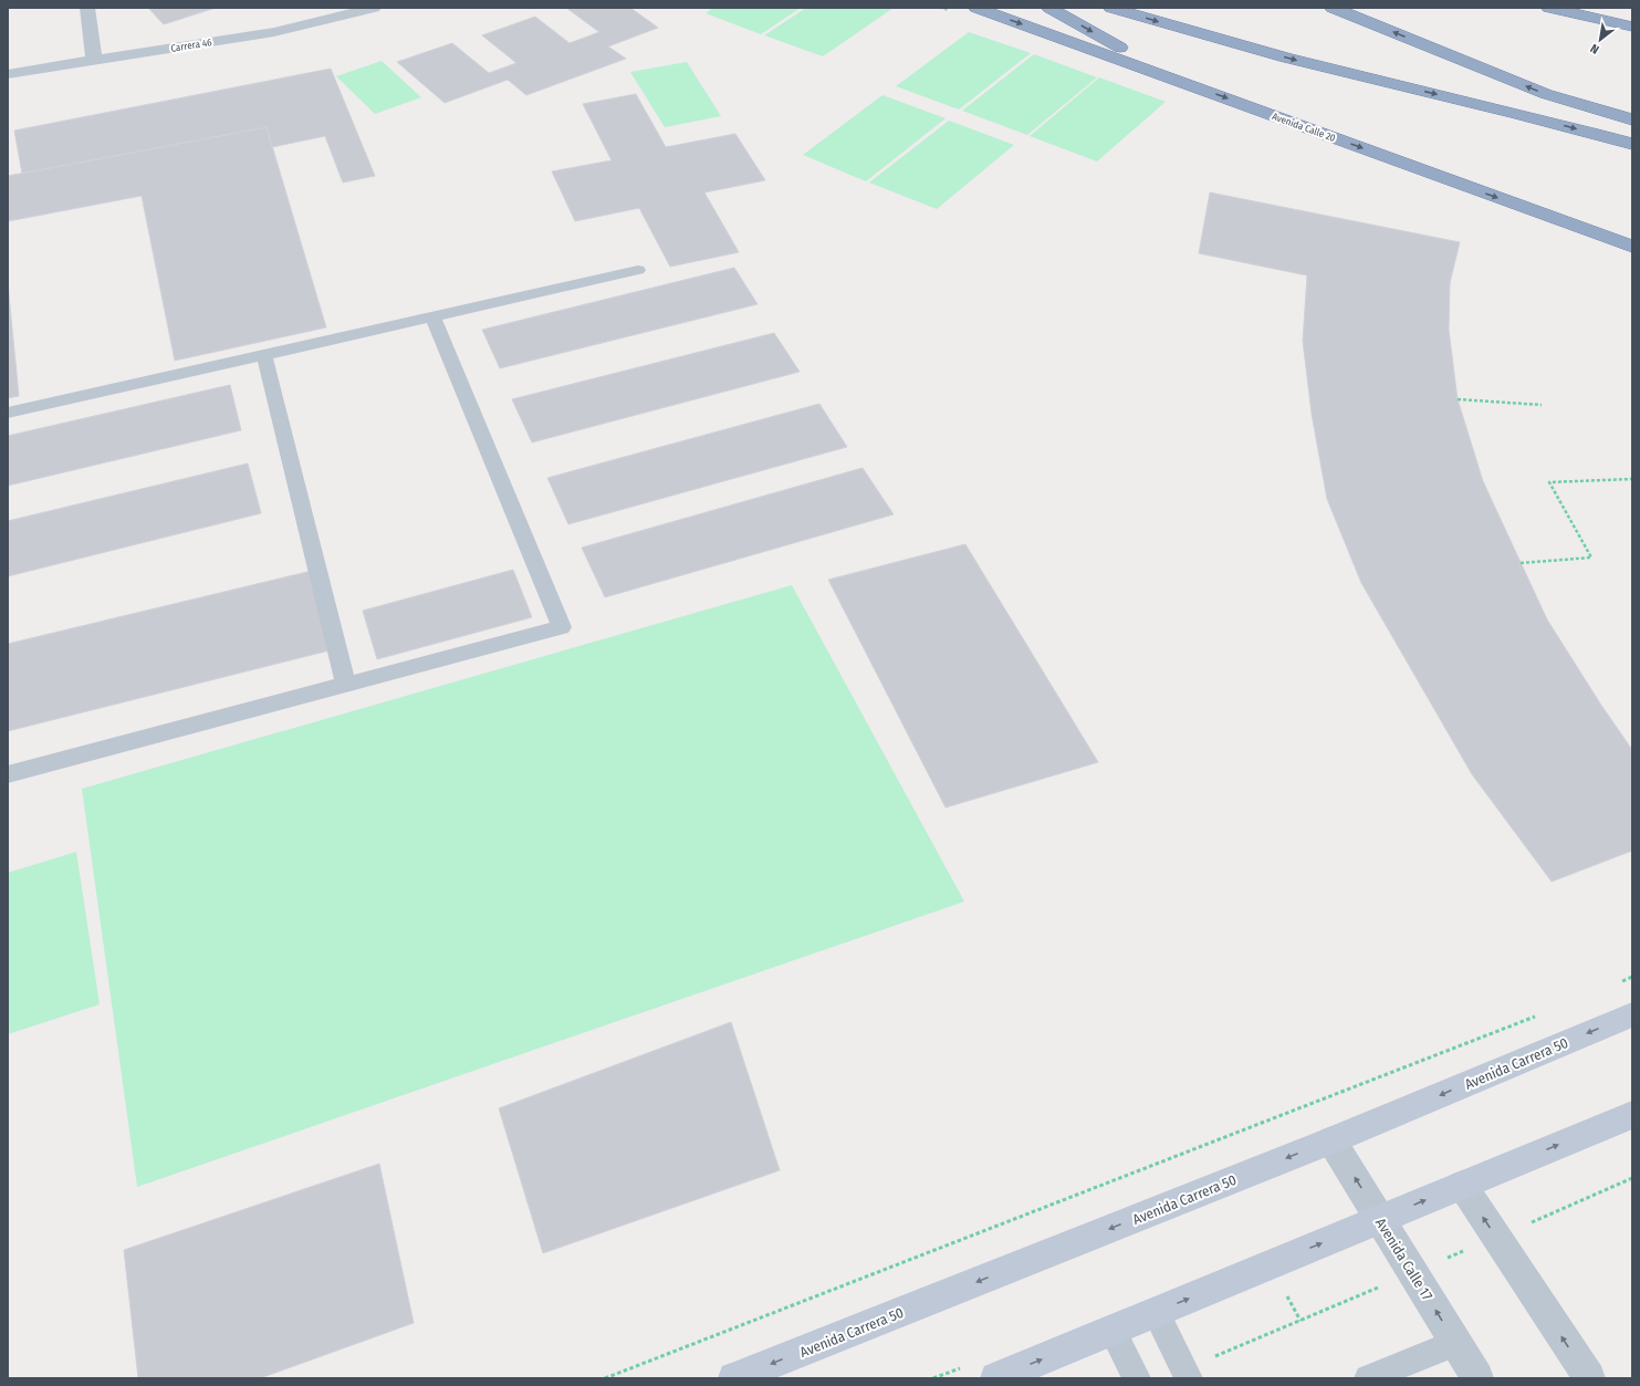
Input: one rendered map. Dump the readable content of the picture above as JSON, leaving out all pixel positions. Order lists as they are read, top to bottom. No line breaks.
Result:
{"streets":{"highway":["Avenida Calle 20"],"main road":["Avenida Carrera 50"],"street":["Carrera 46","Avenida Calle 17"]},"crossings":[["Avenida Carrera 50","Avenida Calle 17"]],"north":"bottom left"}
